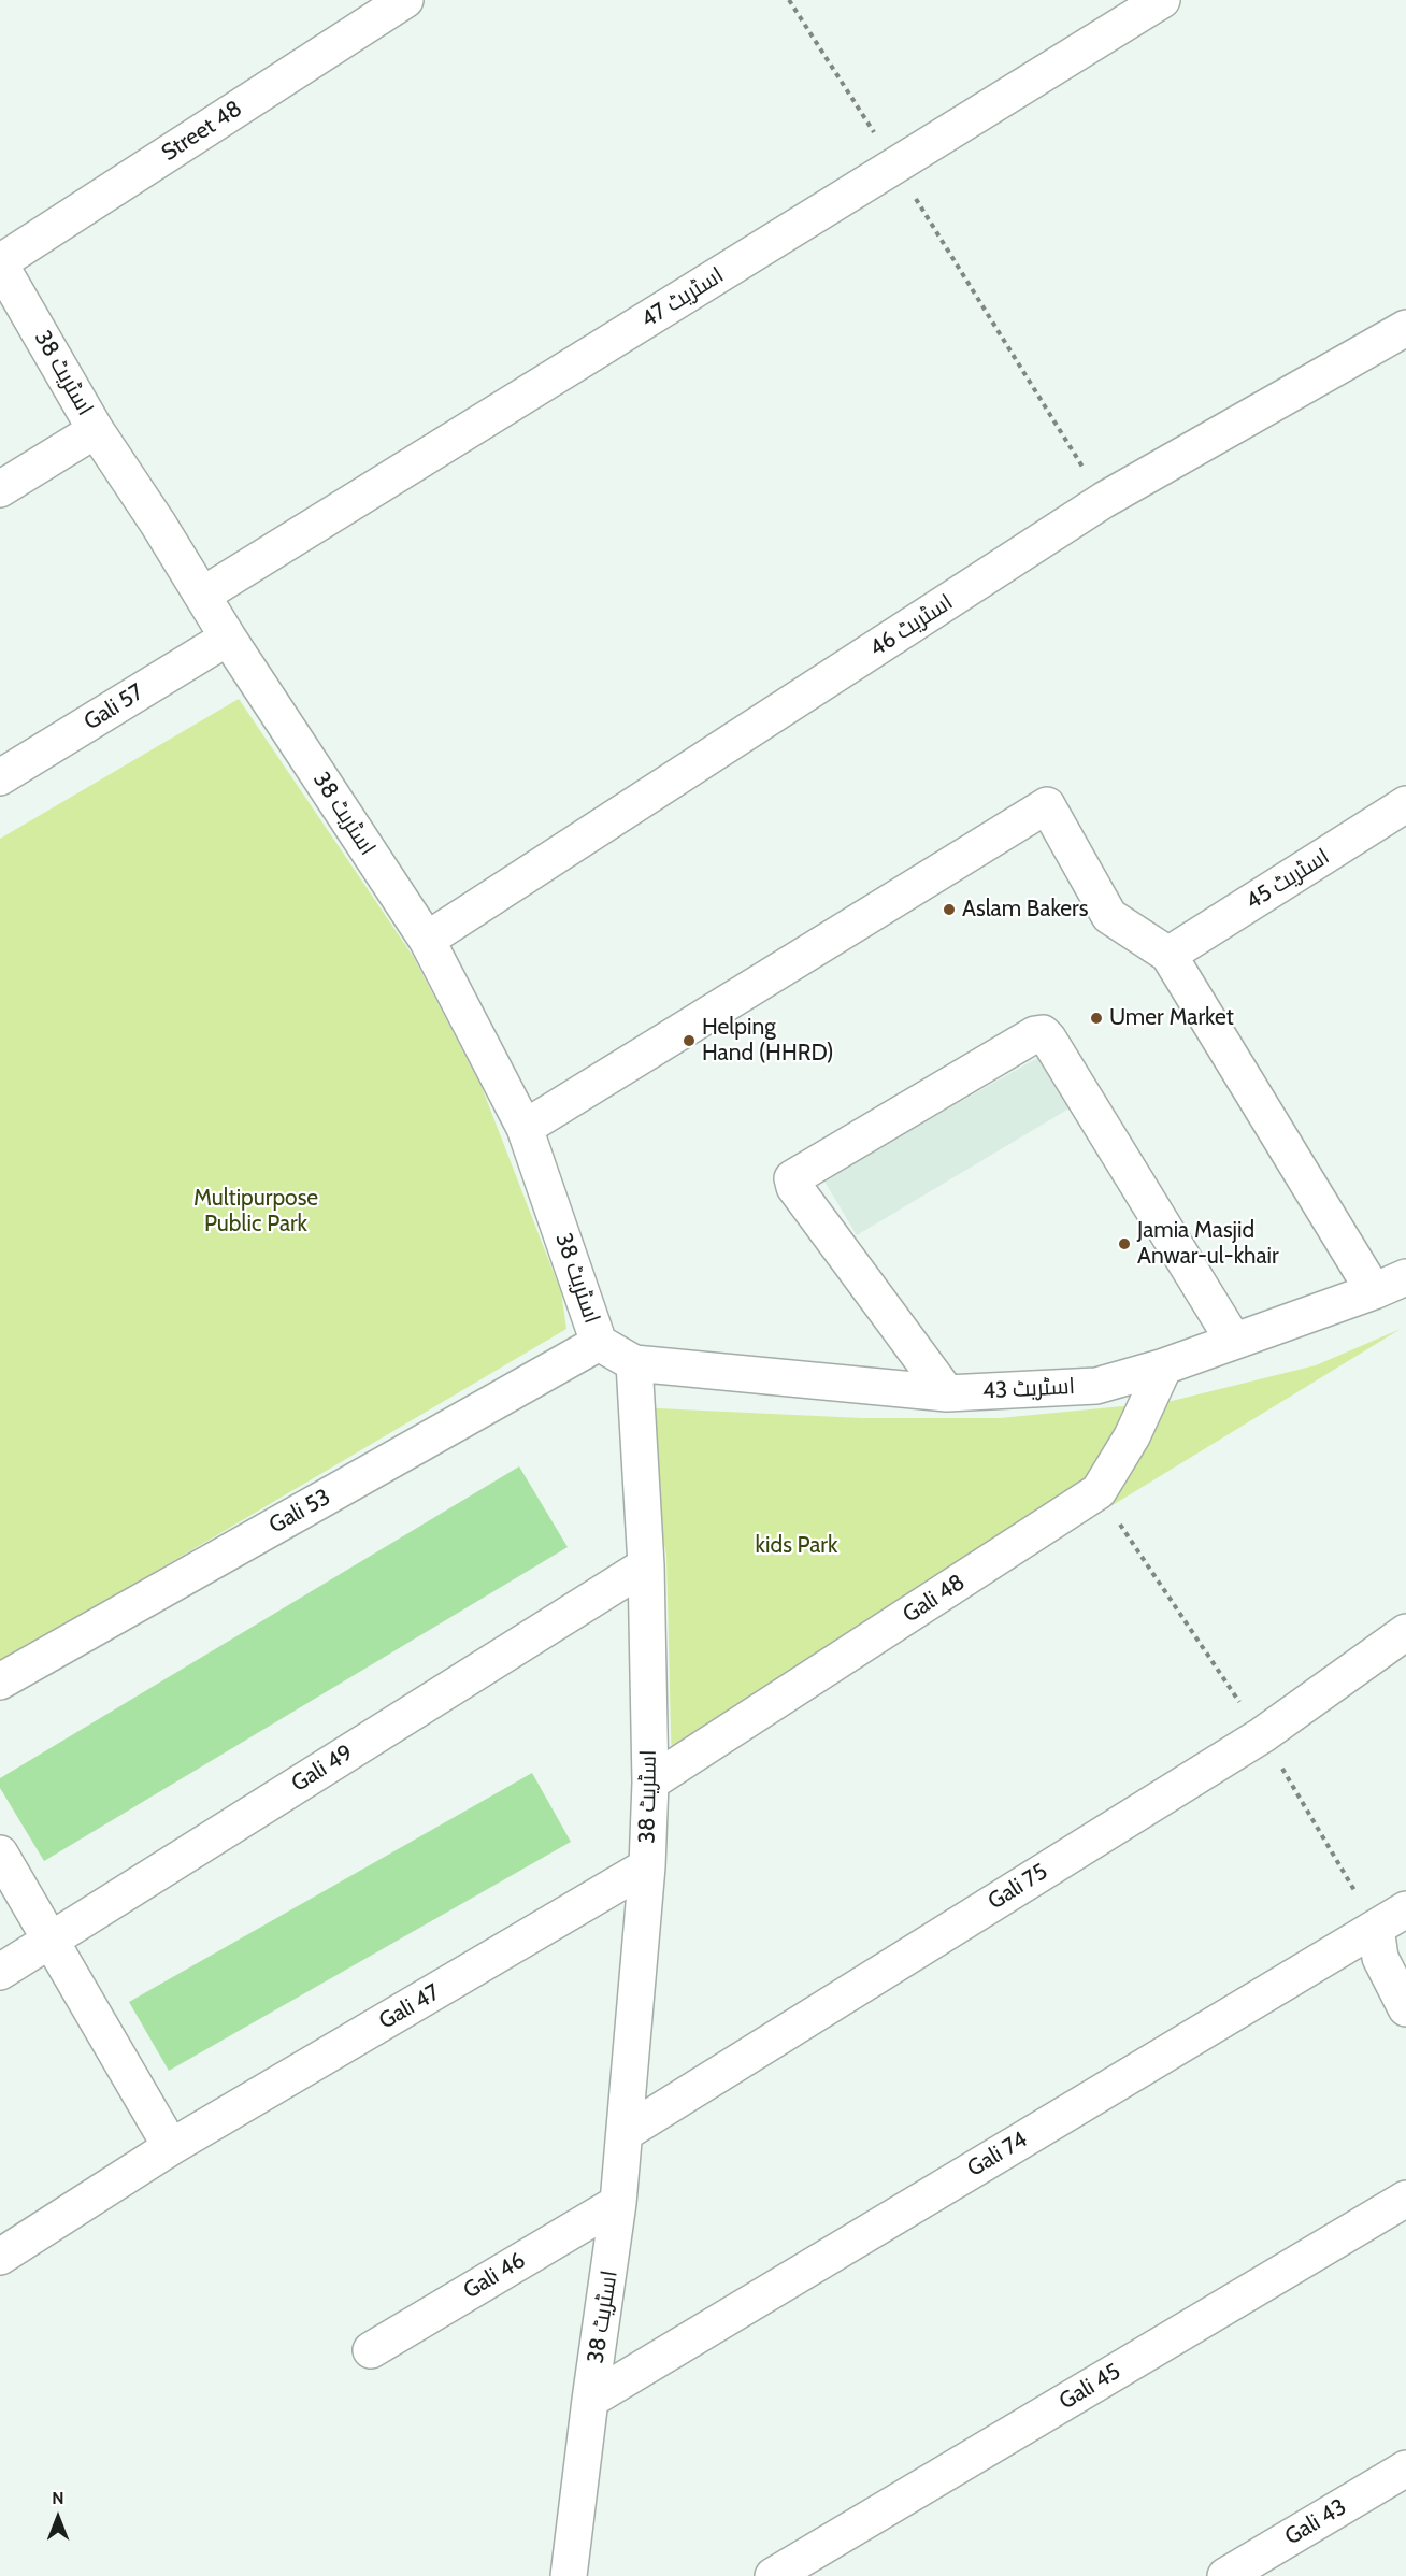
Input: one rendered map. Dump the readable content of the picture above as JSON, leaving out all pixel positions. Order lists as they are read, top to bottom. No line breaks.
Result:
{"streets":{"street":["Street 48","اسٹریٹ 47","اسٹریٹ 38","اسٹریٹ 46","Gali 57","اسٹریٹ 45","اسٹریٹ 43","Gali 53","Gali 48","Gali 49","Gali 75","Gali 47","Gali 74","Gali 46","Gali 45","Gali 43"]},"crossings":[["Street 48","اسٹریٹ 38"],["اسٹریٹ 47","اسٹریٹ 38"],["اسٹریٹ 38","اسٹریٹ 46"],["اسٹریٹ 38","Gali 57"],["اسٹریٹ 38","اسٹریٹ 43"],["اسٹریٹ 38","Gali 53"],["اسٹریٹ 38","Gali 48"],["اسٹریٹ 38","Gali 49"],["اسٹریٹ 38","Gali 75"],["اسٹریٹ 38","Gali 47"],["اسٹریٹ 38","Gali 74"],["اسٹریٹ 38","Gali 46"],["اسٹریٹ 43","Gali 48"]],"parks":["Multipurpose Public Park","kids Park"],"places":["Aslam Bakers","Umer Market","Helping Hand (HHRD)","Jamia Masjid Anwar-ul-khair"],"north":"top"}
